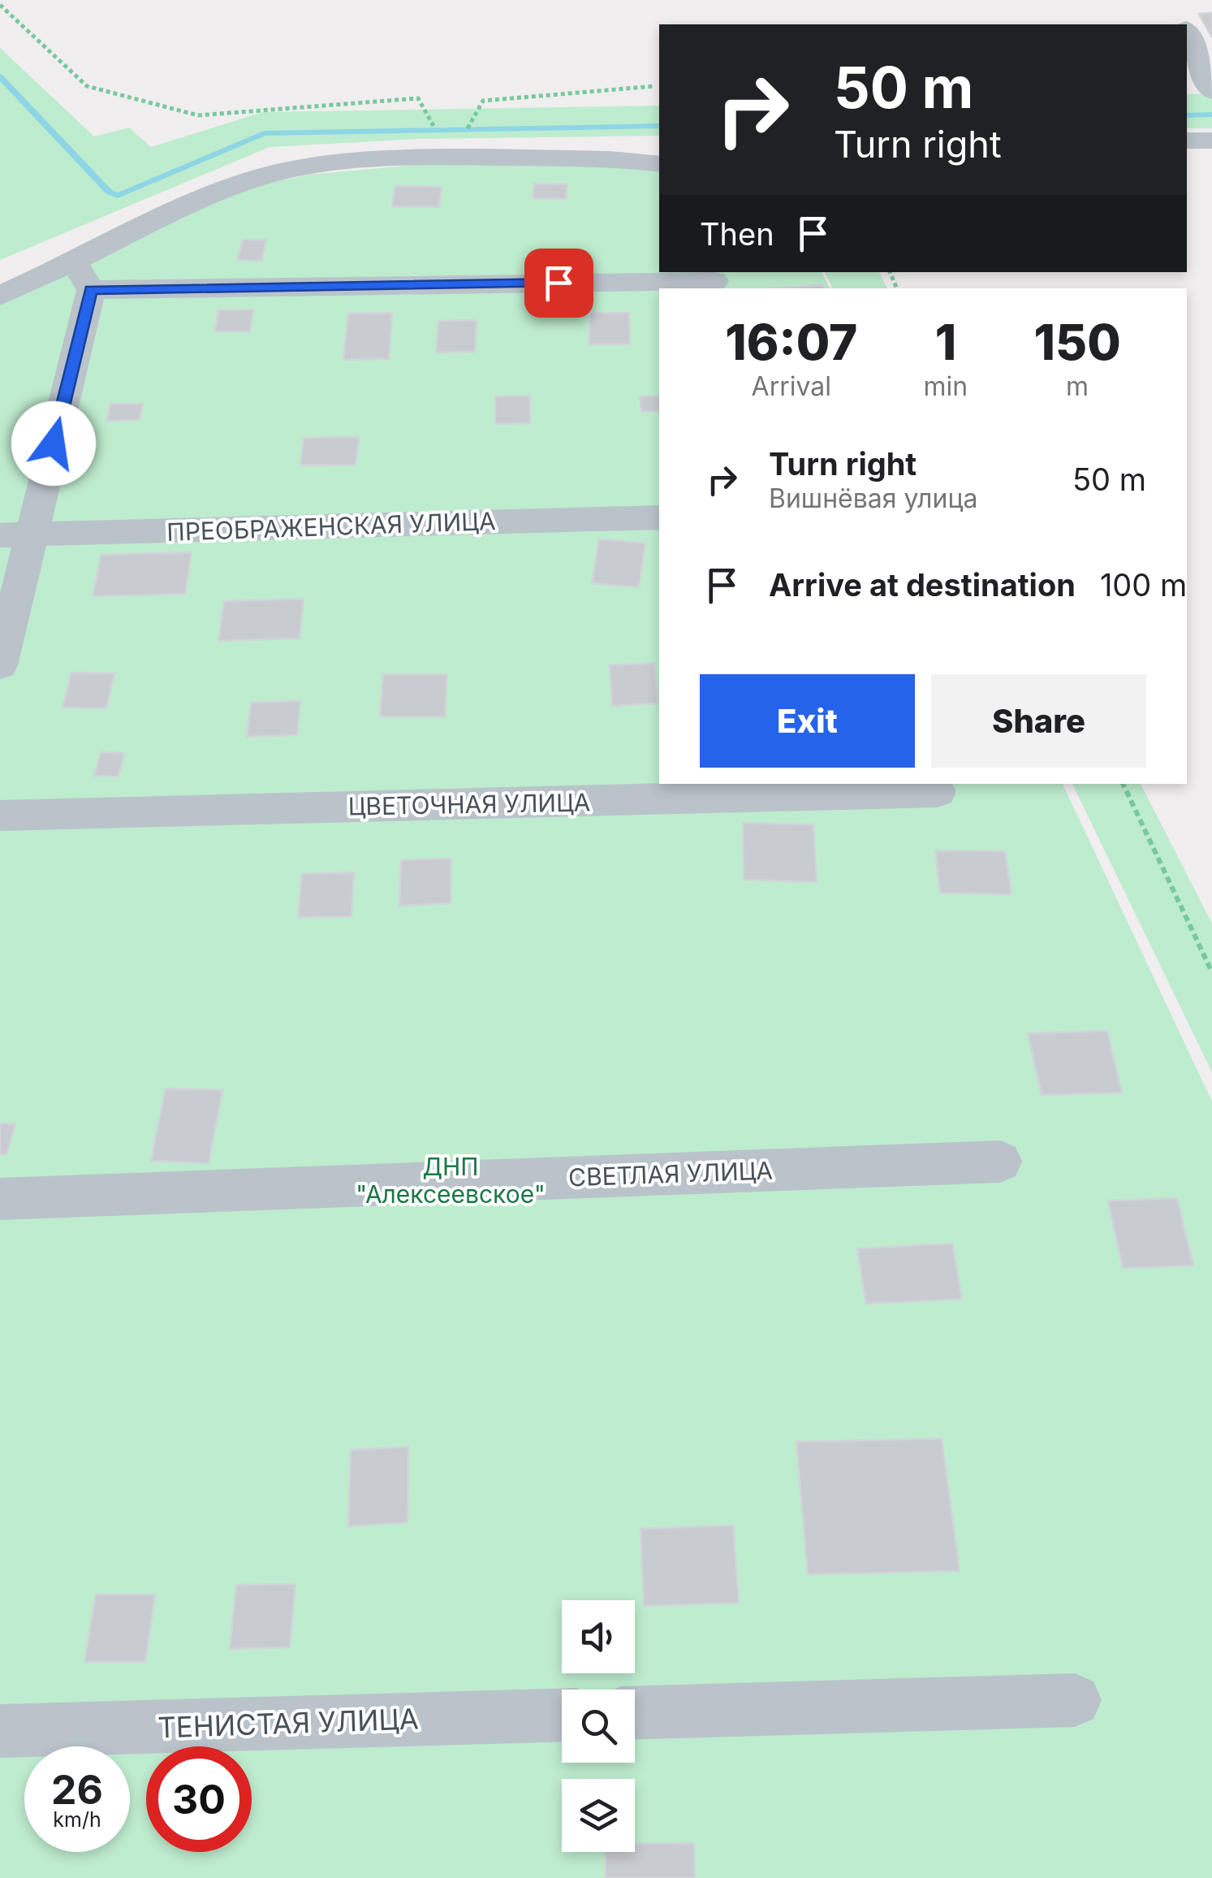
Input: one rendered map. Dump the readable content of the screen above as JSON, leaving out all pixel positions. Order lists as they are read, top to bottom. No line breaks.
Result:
{"streets":{"street":["ПРЕОБРАЖЕНСКАЯ УЛИЦА","ЦВЕТОЧНАЯ УЛИЦА","СВЕТЛАЯ УЛИЦА","ТЕНИСТАЯ УЛИЦА"]},"parks":["ДНП \"Алексеевское\""],"page":{"turn":["50 m","Turn right"],"then":"Then","eta":["16:07","Arrival","1","min","150","m"],"list":[{"name":"Turn right","note":"Вишнёвая улица","value":"50 m"},{"name":"Arrive at destination","value":"100 m"}],"buttons":["Exit","Share"],"speed":"26 km/h","limit":"30"}}
